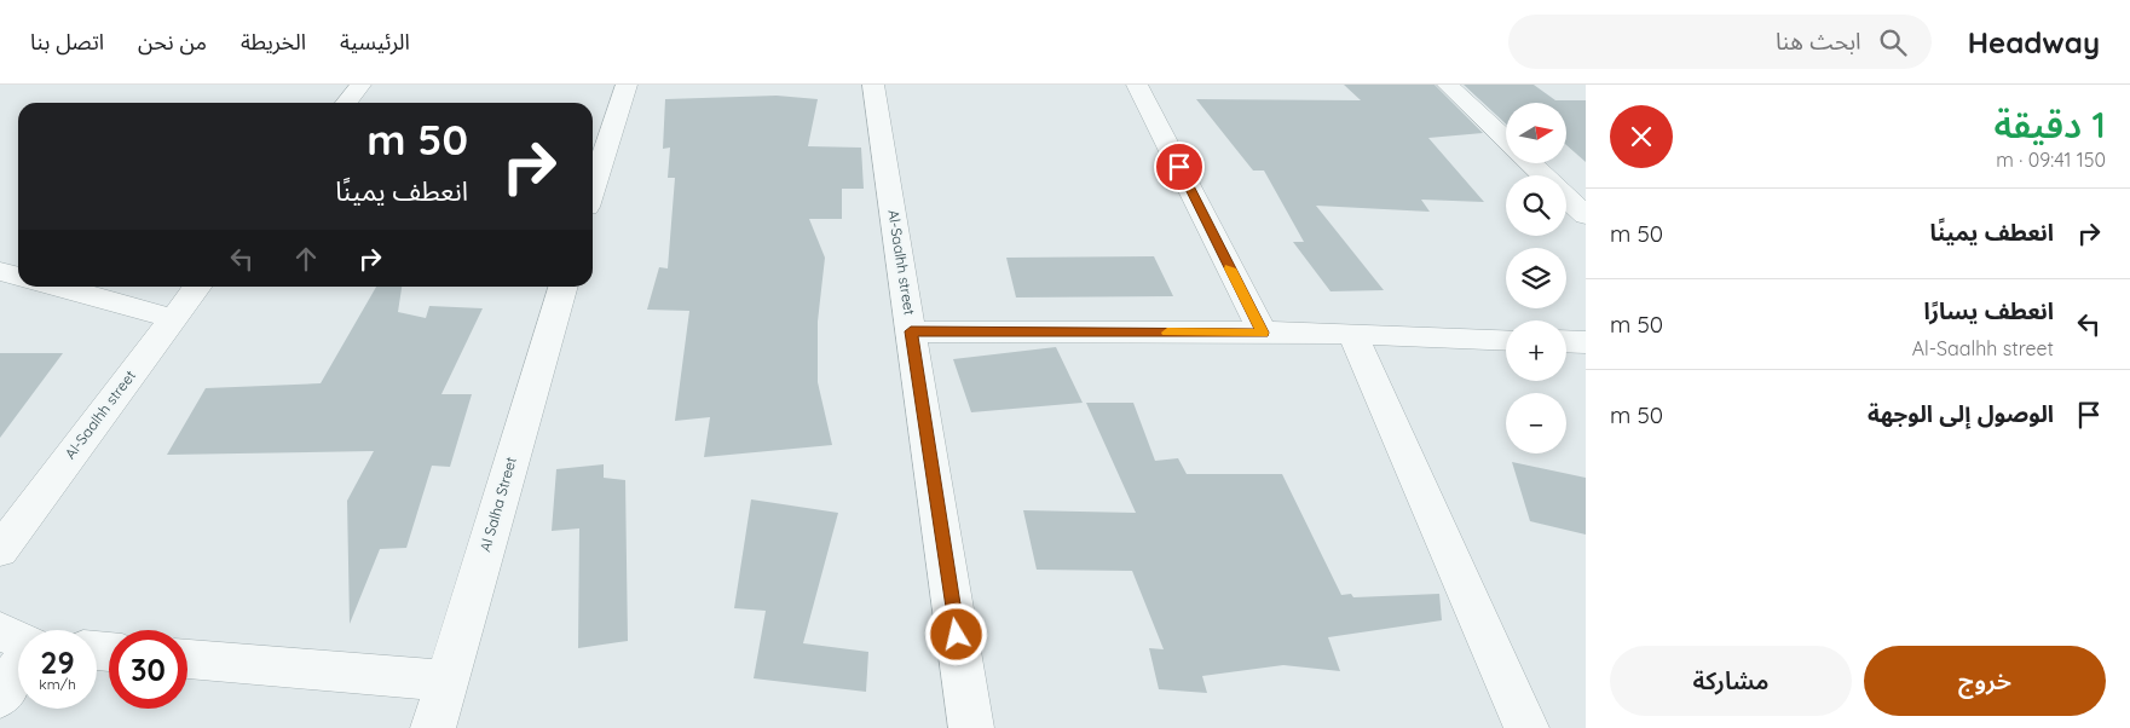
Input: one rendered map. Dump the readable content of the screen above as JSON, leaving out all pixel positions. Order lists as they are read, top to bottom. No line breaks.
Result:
{"streets":{"street":["Al-Saalhh street","Al Salha Street"]},"north":"right","page":{"header":"Headway","search":"ابحث هنا","nav":["الرئيسية","الخريطة","من نحن","اتصل بنا"],"heading":["1 دقيقة","150 m · 09:41"],"map_buttons":["+","−"],"turn":["50 m","انعطف يمينًا"],"list":[{"name":"انعطف يمينًا","value":"50 m"},{"name":"انعطف يسارًا","note":"Al-Saalhh street","value":"50 m"},{"name":"الوصول إلى الوجهة","value":"50 m"}],"speed":"29 km/h","limit":"30","buttons":["خروج","مشاركة"]}}
